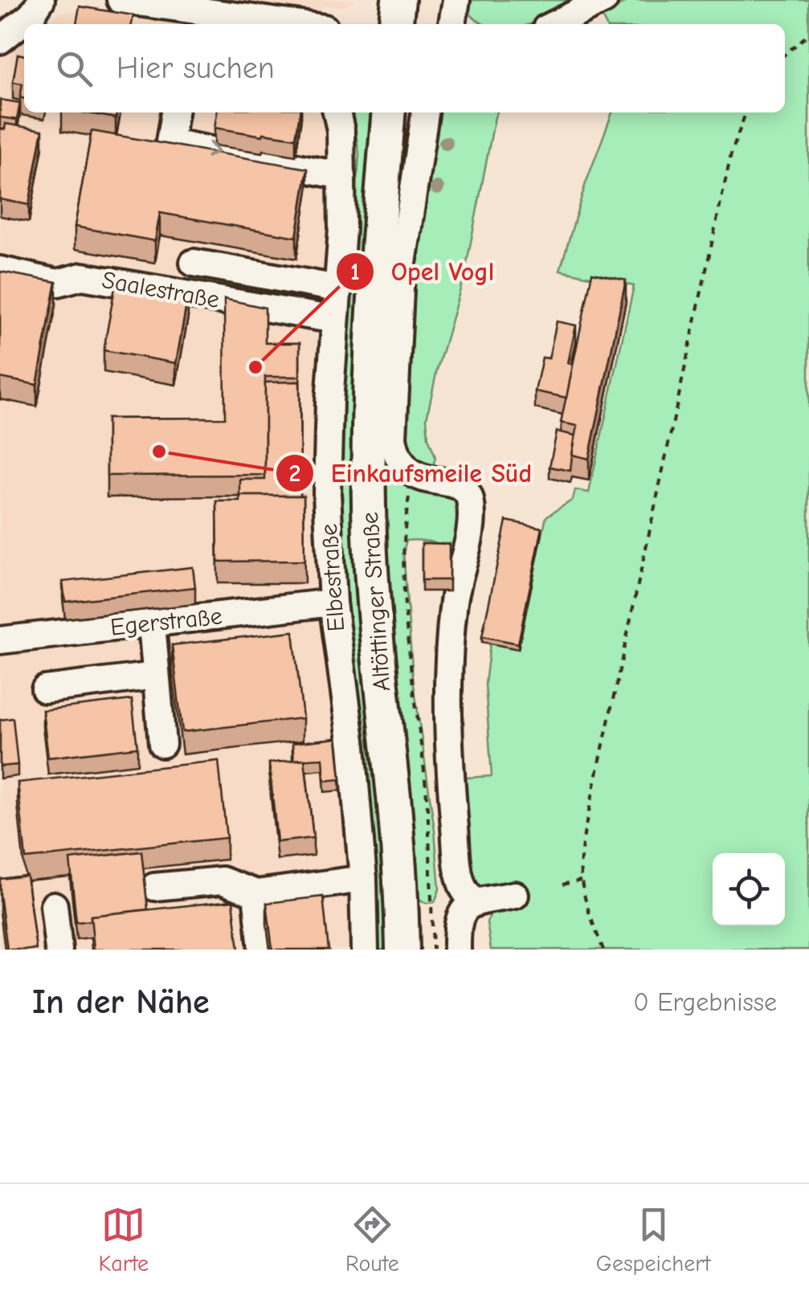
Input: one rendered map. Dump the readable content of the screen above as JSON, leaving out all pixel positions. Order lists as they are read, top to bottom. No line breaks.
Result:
{"streets":{"main road":["Altöttinger Straße"],"street":["Saalestraße","Elbestraße","Egerstraße"]},"crossings":[["Saalestraße","Elbestraße"],["Elbestraße","Egerstraße"]],"places":["Opel Vogl","Einkaufsmeile Süd"],"page":{"search":"Hier suchen","heading":["In der Nähe","0 Ergebnisse"],"nav":["Karte","Route","Gespeichert"]}}
